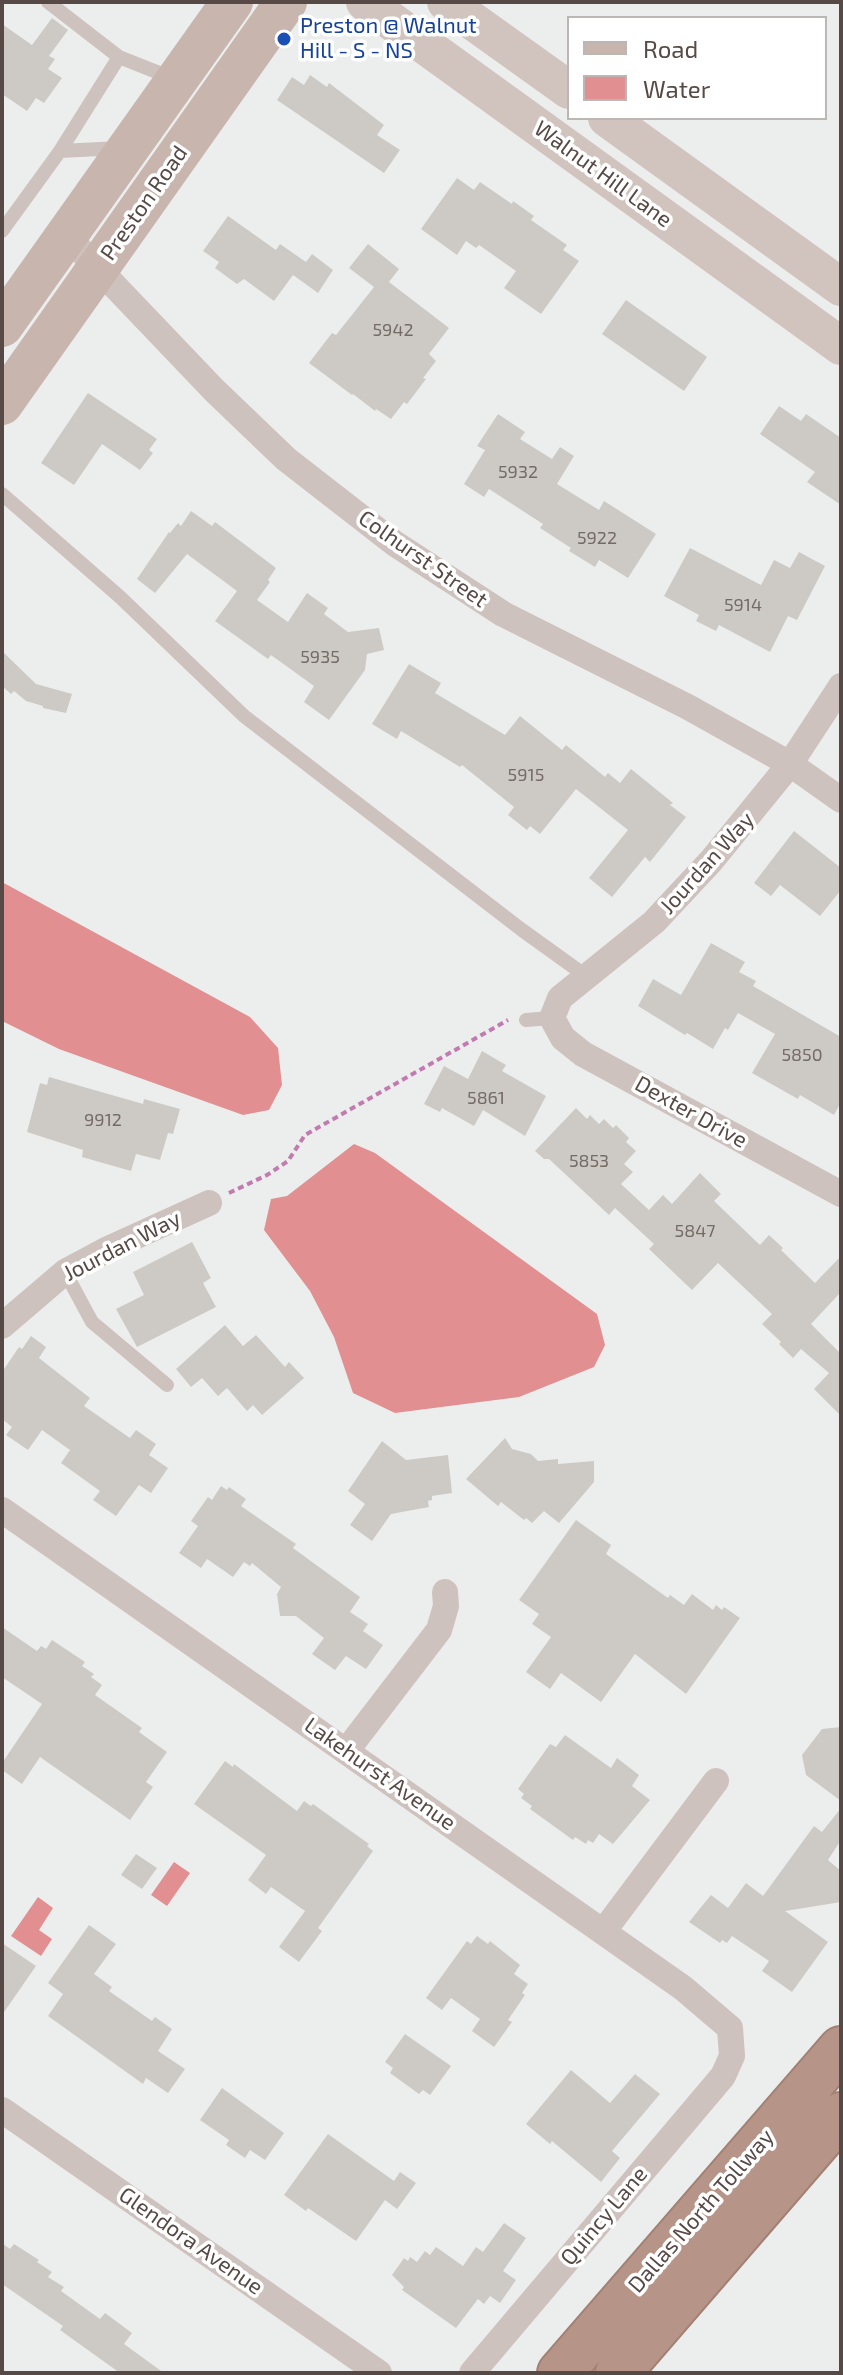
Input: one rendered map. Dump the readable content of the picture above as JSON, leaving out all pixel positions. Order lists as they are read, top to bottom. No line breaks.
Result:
{"streets":{"highway":["Dallas North Tollway"],"main road":["Walnut Hill Lane","Preston Road"],"street":["Colhurst Street","Jourdan Way","Dexter Drive","Lakehurst Avenue","Quincy Lane","Glendora Avenue"]},"crossings":[["Preston Road","Colhurst Street"],["Colhurst Street","Jourdan Way"],["Jourdan Way","Dexter Drive"],["Lakehurst Avenue","Quincy Lane"]],"places":["Preston @ Walnut Hill - S - NS"],"house_numbers":["5942","5932","5922","5914","5935","5915","5850","5861","9912","5853","5847"],"legend":["Road","Water"]}
